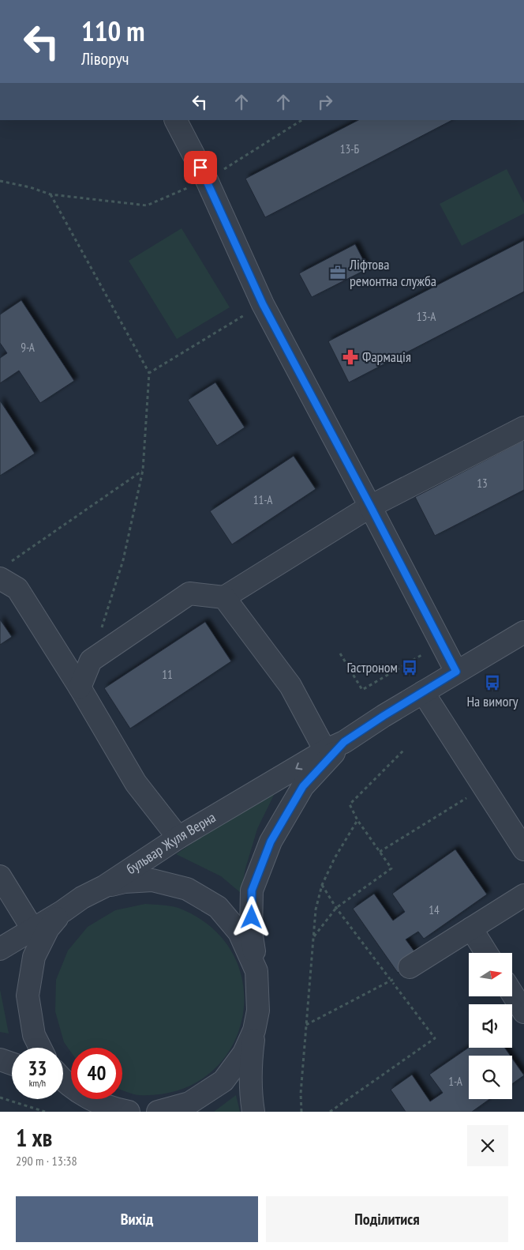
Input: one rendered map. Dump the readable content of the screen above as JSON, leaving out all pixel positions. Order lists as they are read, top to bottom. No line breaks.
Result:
{"streets":{"street":["бульвар Жуля Верна"]},"places":{"office":["Ліфтова ремонтна служба"],"pharmacy":["Фармація"],"bus stop":["Гастроном","На вимогу"]},"house_numbers":["13-Б","13-А","9-А","13","11-А","11","14","1-А"],"north":"right","page":{"turn":["110 m","Ліворуч"],"speed":"33 km/h","limit":"40","heading":["1 хв","290 m · 13:38"],"buttons":["Вихід","Поділитися"]}}
